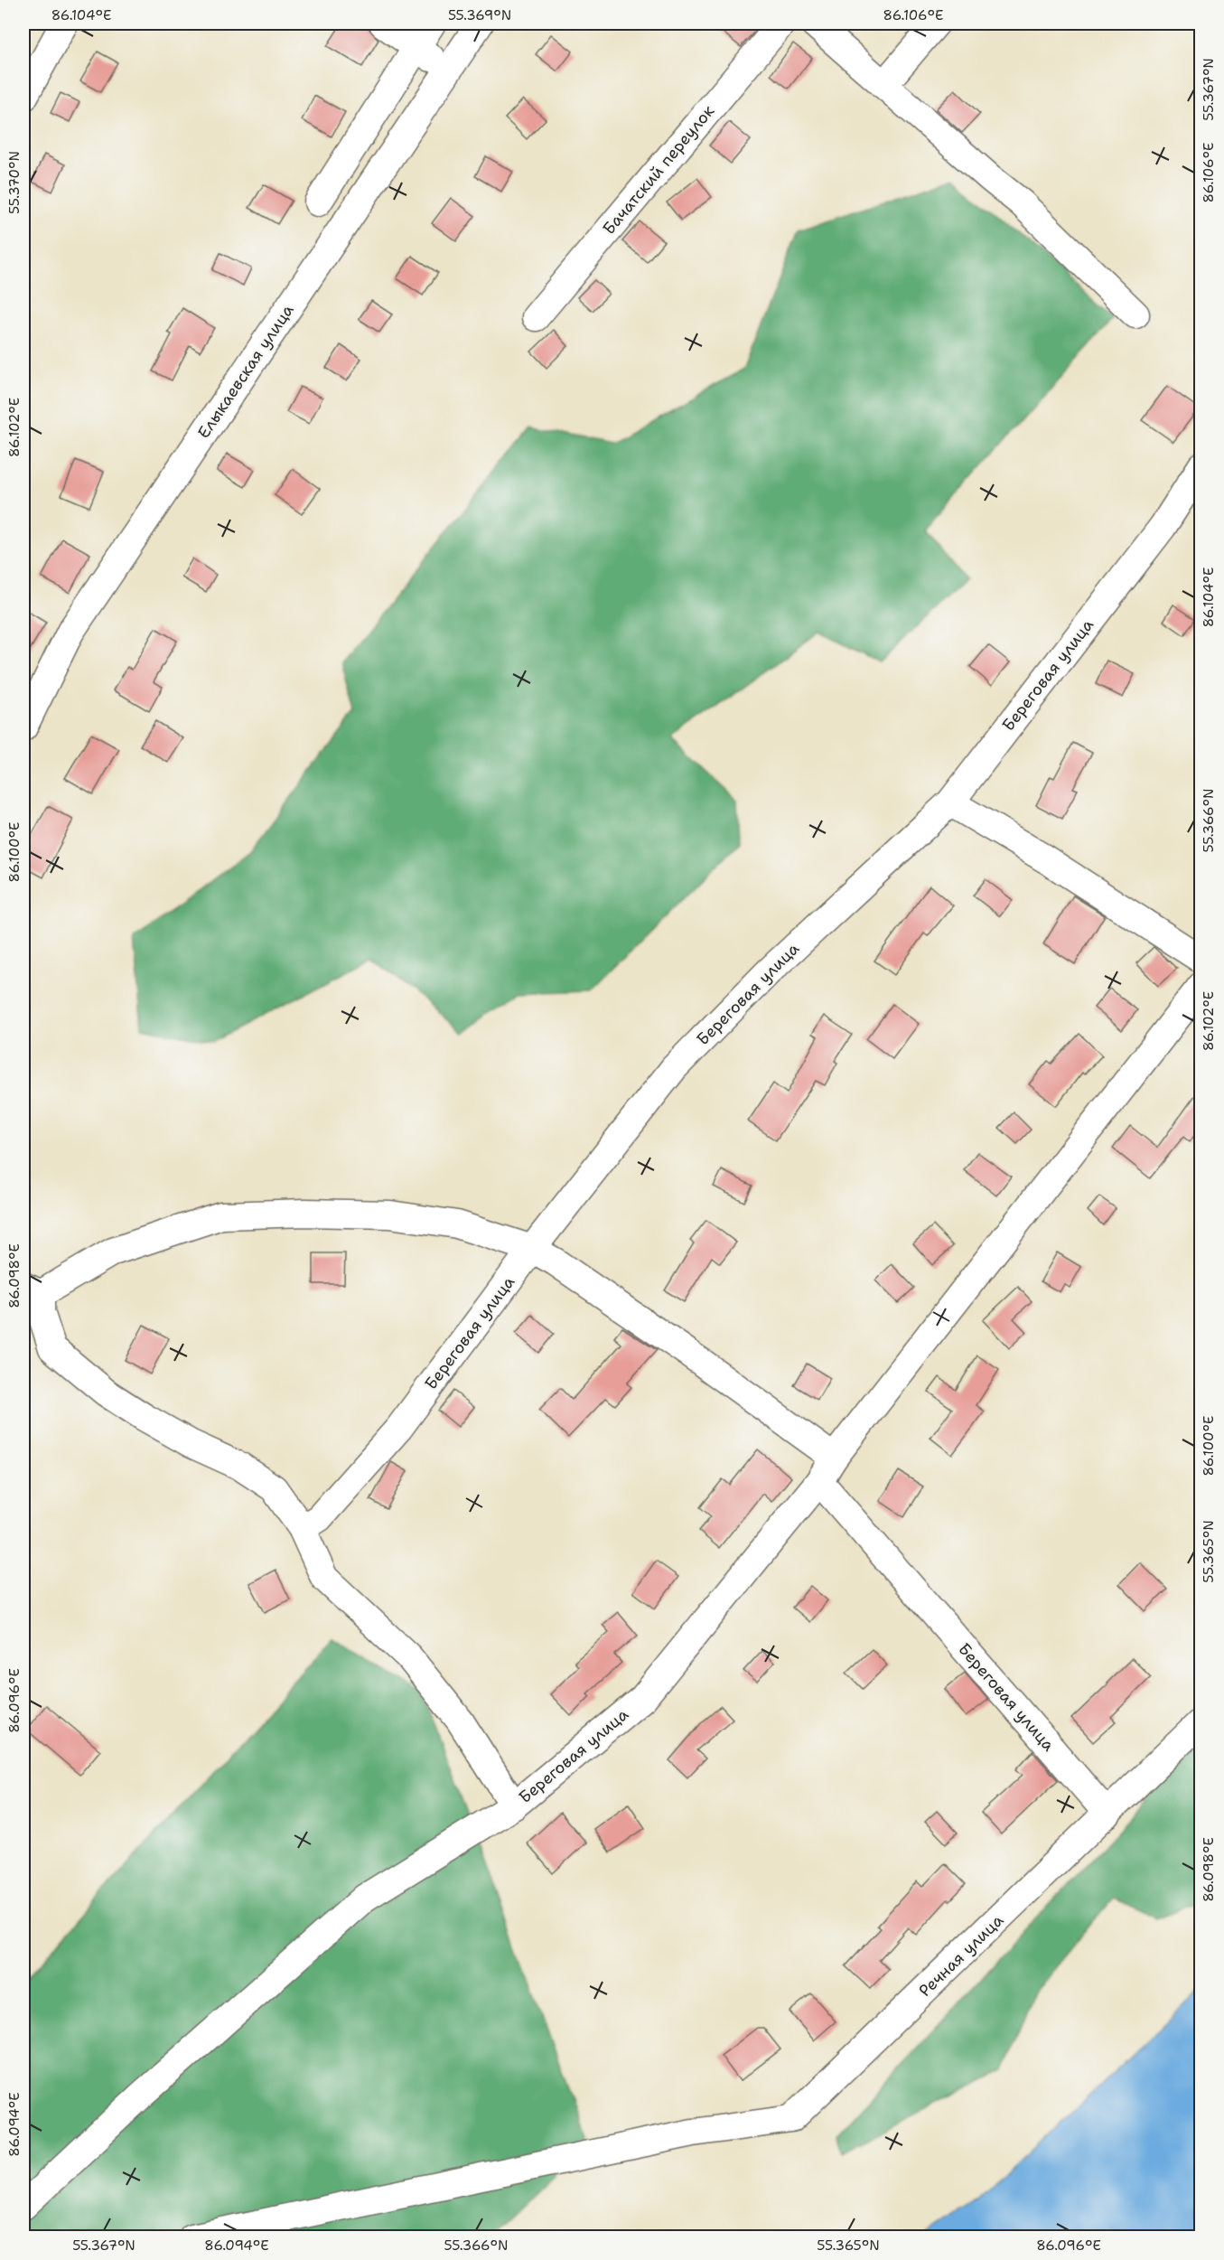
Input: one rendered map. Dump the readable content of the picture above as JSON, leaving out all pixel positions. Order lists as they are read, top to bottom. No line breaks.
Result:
{"streets":{"street":["Бачатский переулок","Елыкаевская улица","Береговая улица","Речная улица"]},"crossings":[["Береговая улица","Речная улица"]],"coordinates":["86.104°E","55.369°N","86.106°E","55.367°N","55.370°N","86.102°E","55.366°N","86.100°E","86.098°E","55.365°N","86.096°E","86.094°E"]}
